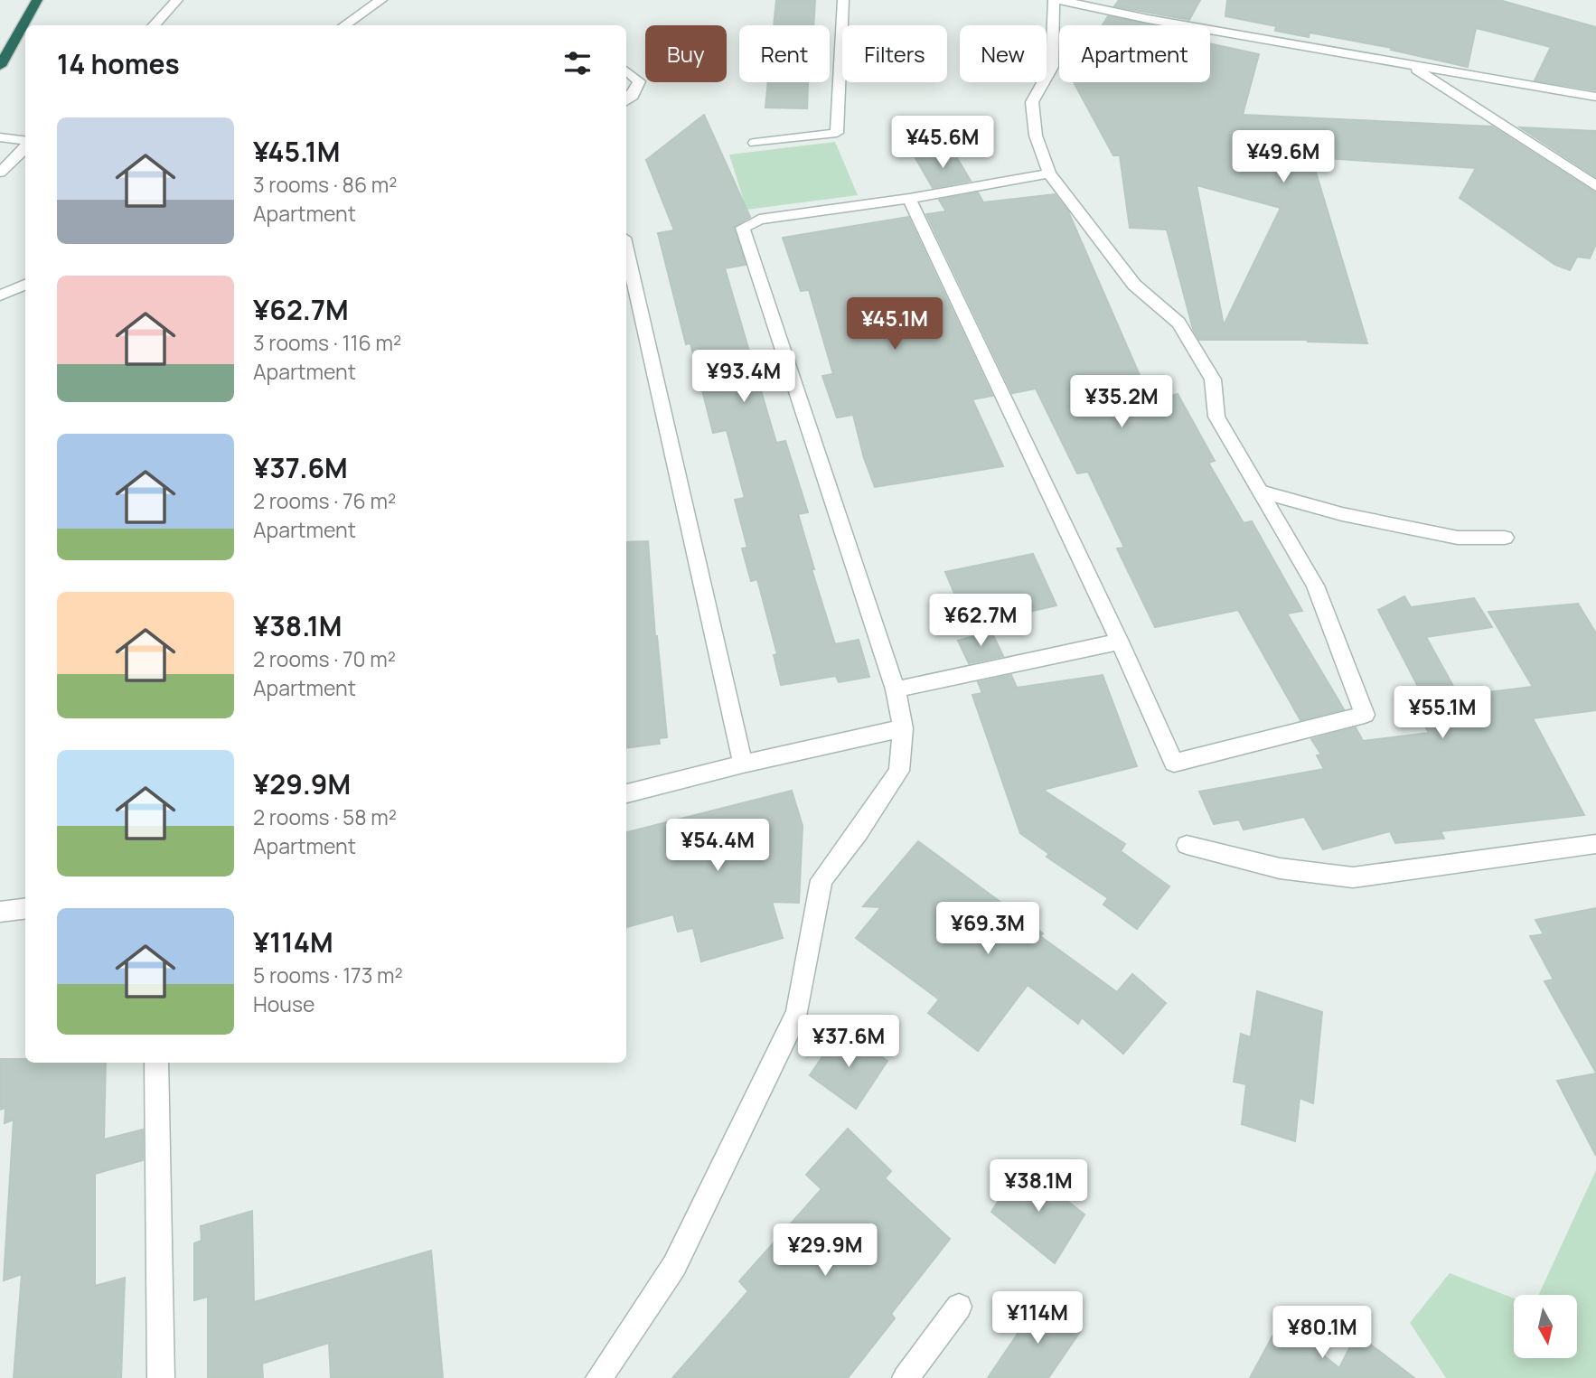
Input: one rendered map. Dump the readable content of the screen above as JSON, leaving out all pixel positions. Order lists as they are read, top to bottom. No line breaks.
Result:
{"north":"bottom","page":{"chip":["Buy","Rent","Filters","New","Apartment"],"heading":"14 homes","list":[{"name":"¥45.1M","note":"3 rooms · 86 m² · Apartment"},{"name":"¥62.7M","note":"3 rooms · 116 m² · Apartment"},{"name":"¥37.6M","note":"2 rooms · 76 m² · Apartment"},{"name":"¥38.1M","note":"2 rooms · 70 m² · Apartment"},{"name":"¥29.9M","note":"2 rooms · 58 m² · Apartment"},{"name":"¥114M","note":"5 rooms · 173 m² · House"}],"price":["¥45.6M","¥49.6M","¥45.1M","¥93.4M","¥35.2M","¥62.7M","¥55.1M","¥54.4M","¥69.3M","¥37.6M","¥38.1M","¥29.9M","¥114M","¥80.1M"]}}
